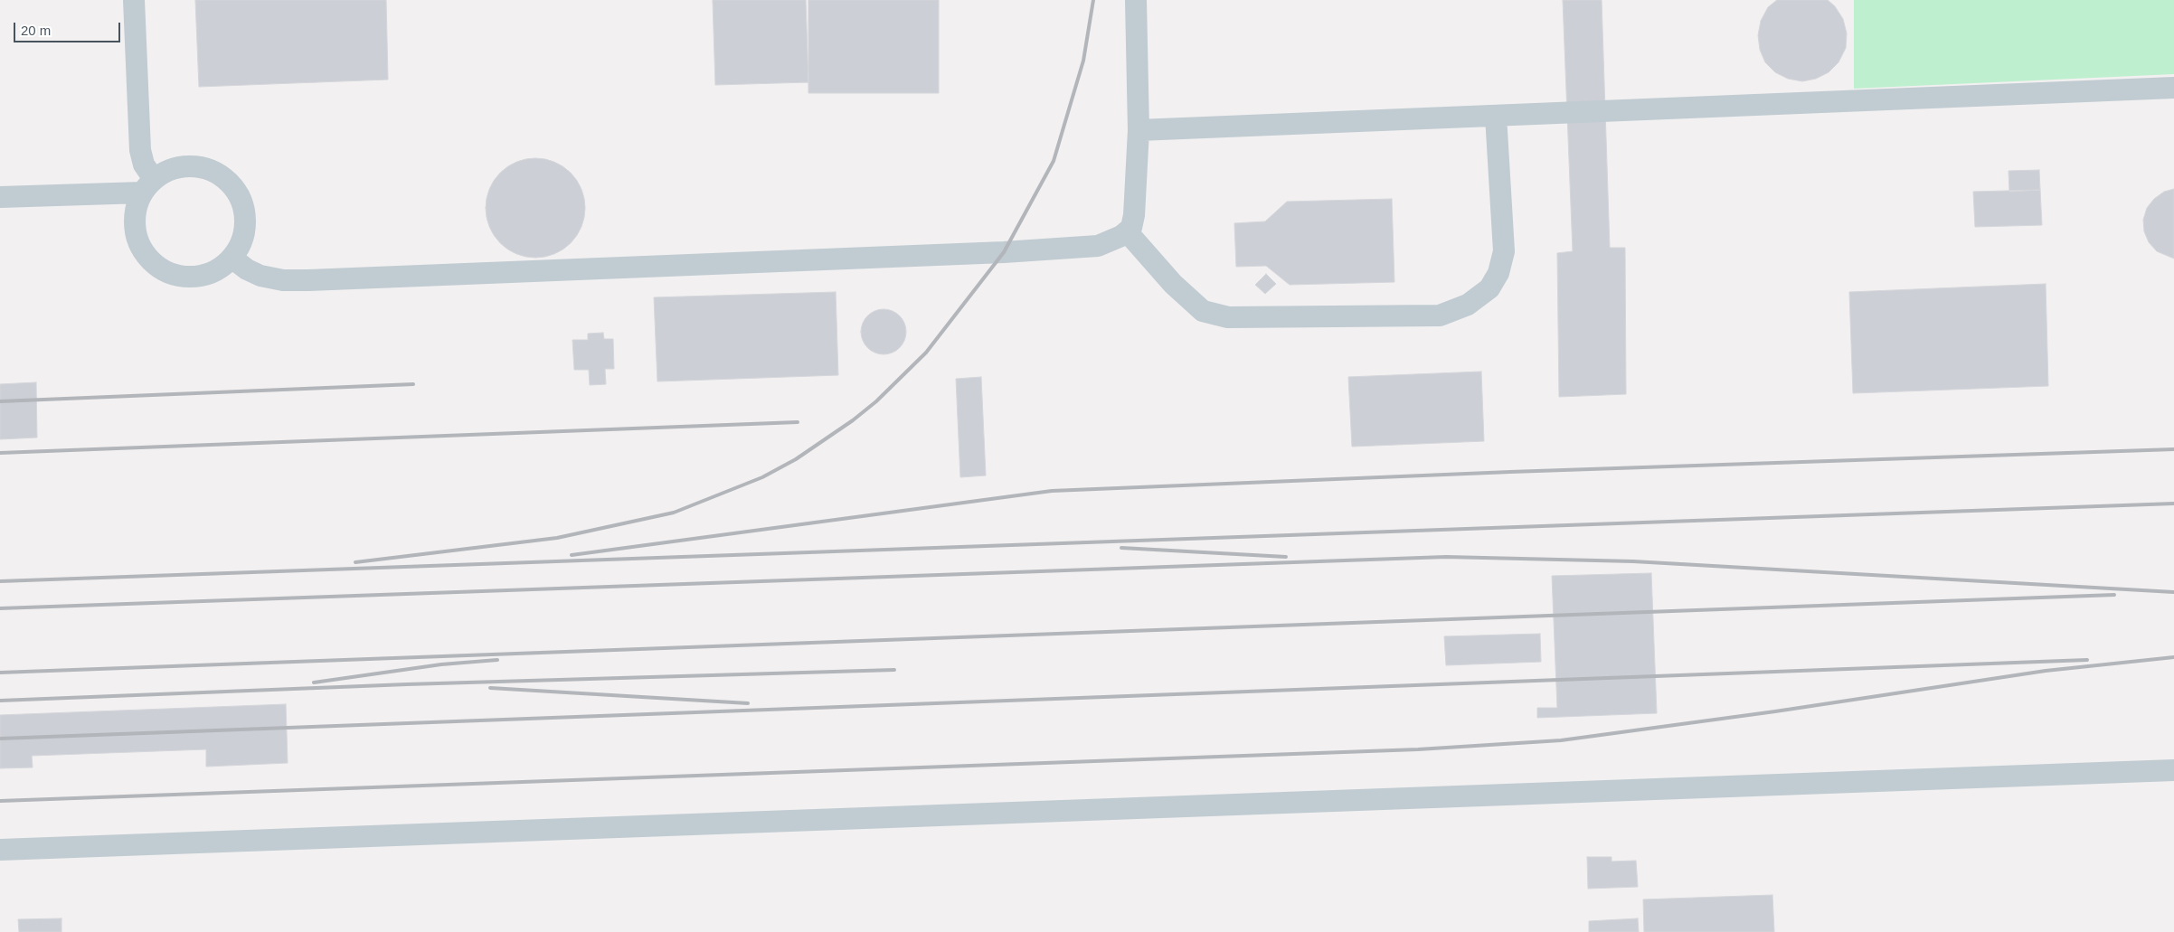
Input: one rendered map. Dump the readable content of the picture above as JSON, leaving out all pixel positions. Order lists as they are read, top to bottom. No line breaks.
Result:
{"scale_bar":"20 m"}
